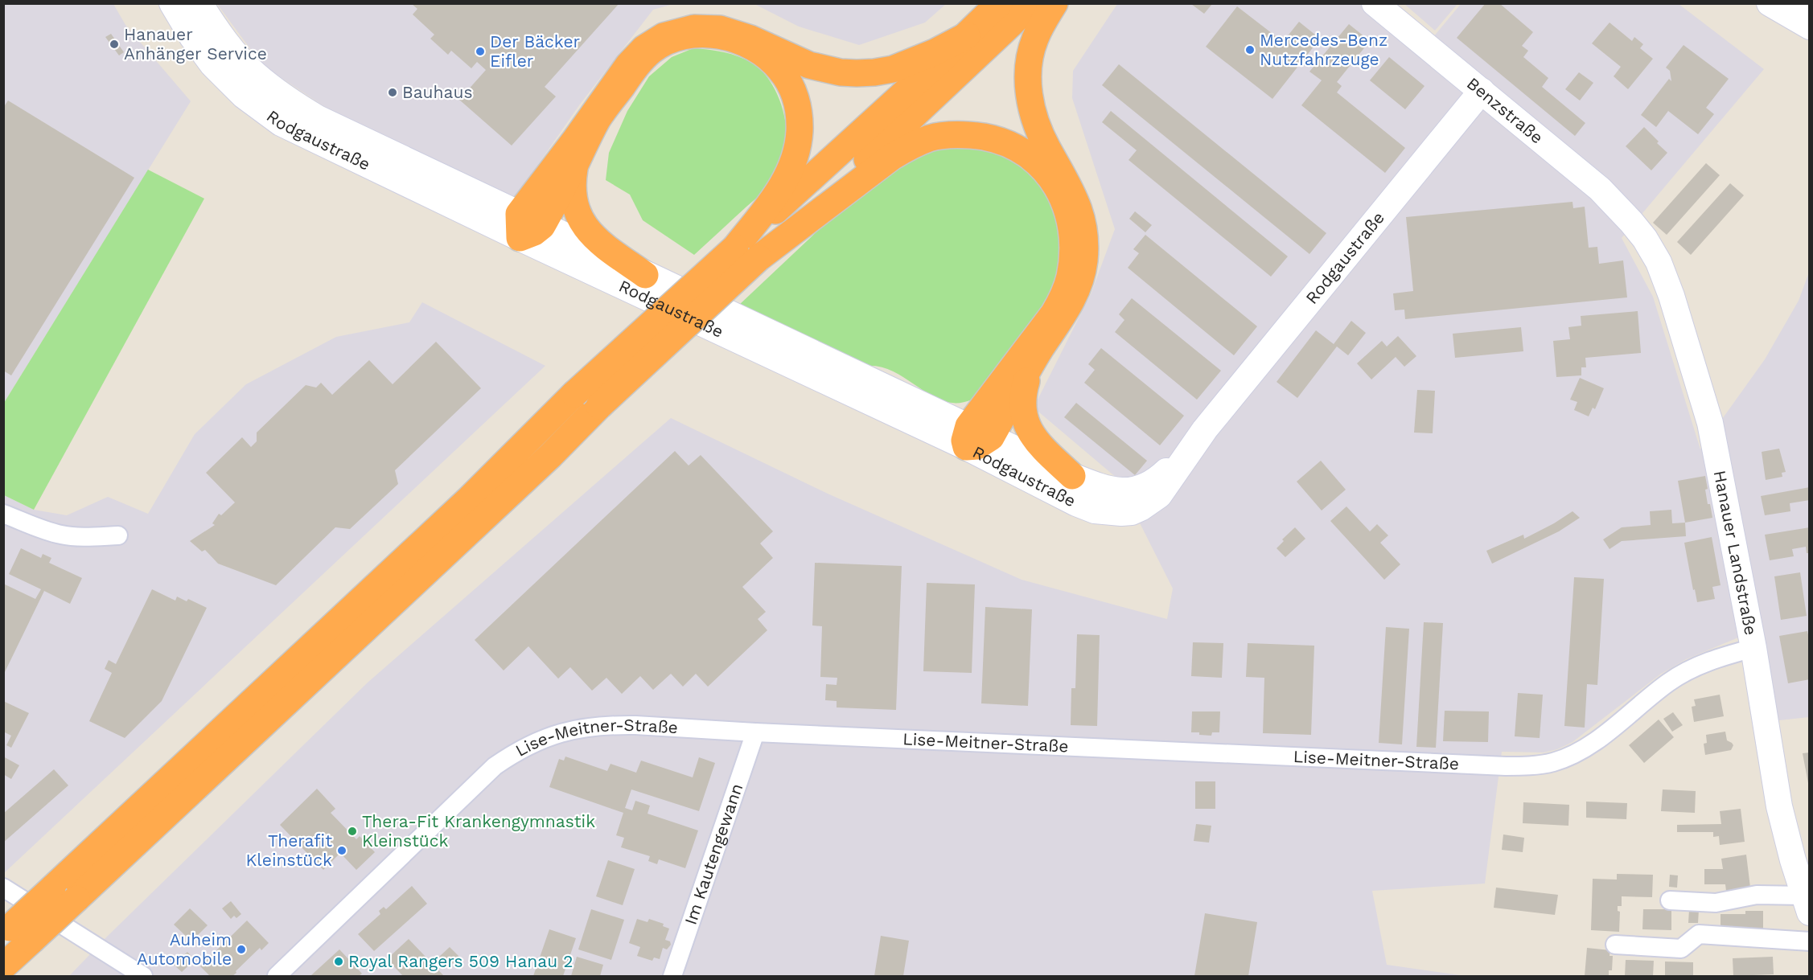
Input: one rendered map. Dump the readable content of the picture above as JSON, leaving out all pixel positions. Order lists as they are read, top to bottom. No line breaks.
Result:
{"streets":{"street":["Benzstraße","Rodgaustraße","Hanauer Landstraße","Lise-Meitner-Straße","Im Kautengewann"]},"crossings":[["Benzstraße","Rodgaustraße"],["Benzstraße","Hanauer Landstraße"],["Hanauer Landstraße","Lise-Meitner-Straße"],["Lise-Meitner-Straße","Im Kautengewann"]],"places":["Hanauer Anhänger Service","Mercedes-Benz Nutzfahrzeuge","Der Bäcker Eifler","Bauhaus","Thera-Fit Krankengymnastik Kleinstück","Therafit Kleinstück","Auheim Automobile","Royal Rangers 509 Hanau 2"]}
